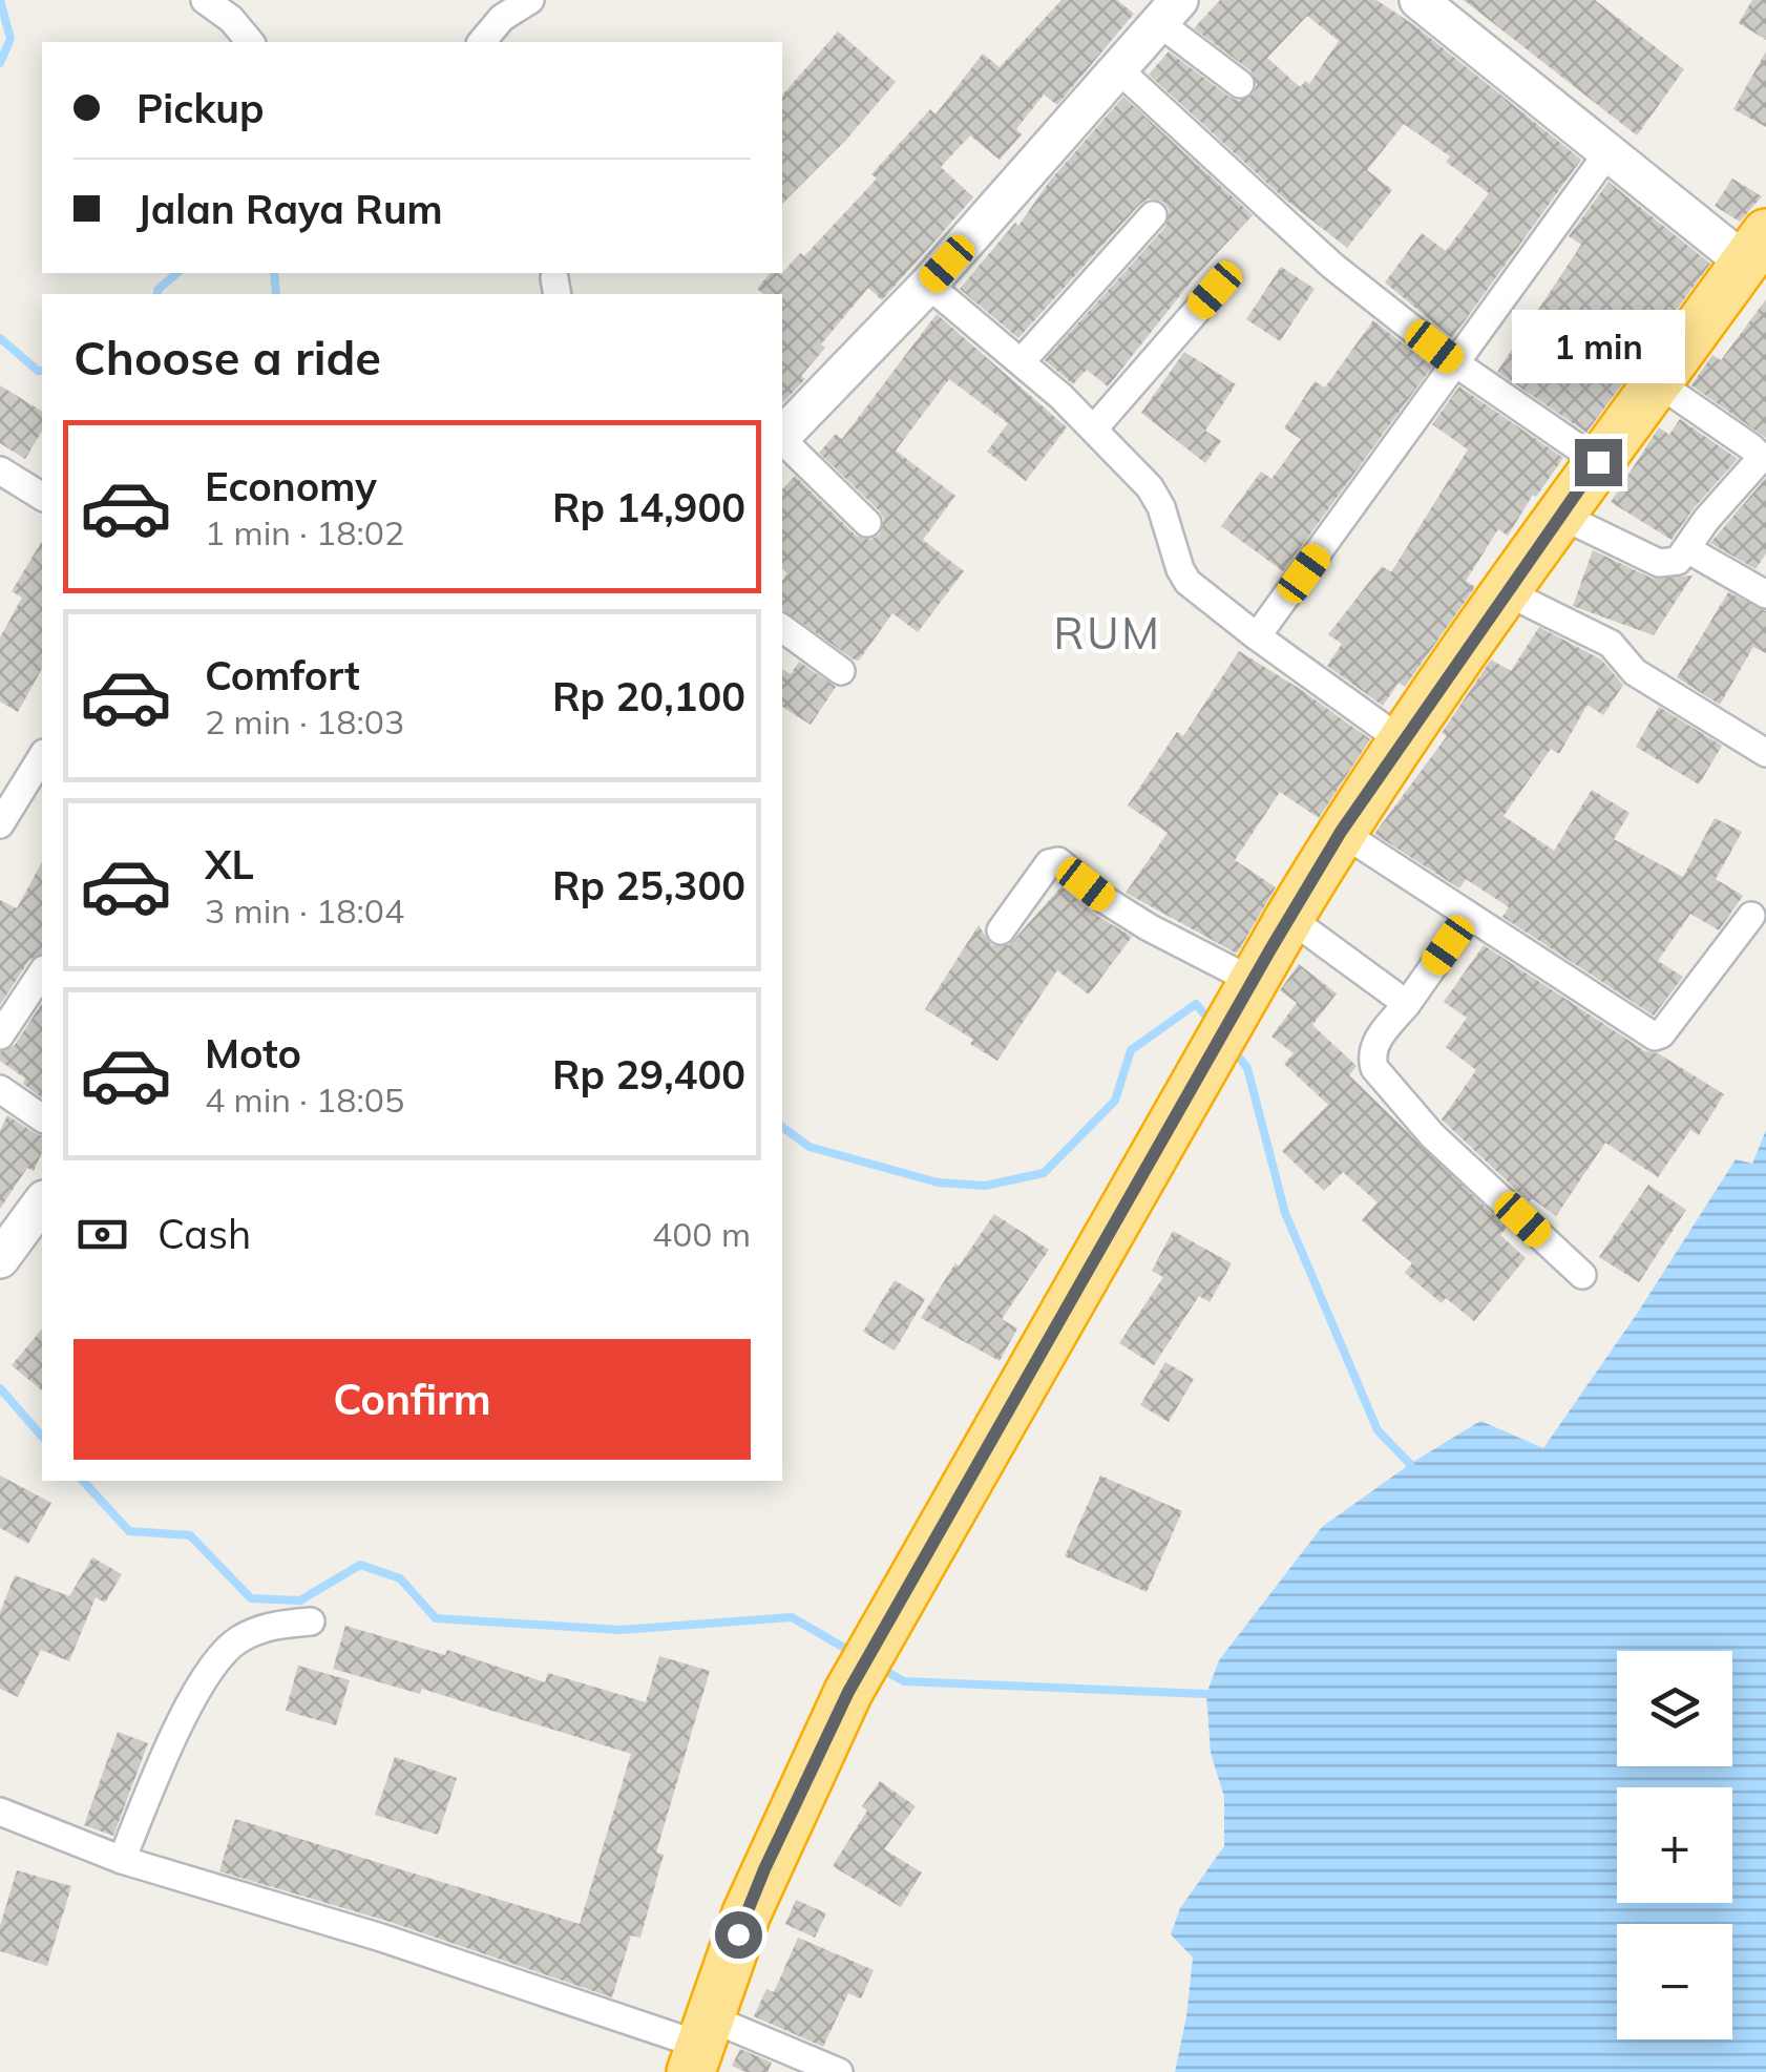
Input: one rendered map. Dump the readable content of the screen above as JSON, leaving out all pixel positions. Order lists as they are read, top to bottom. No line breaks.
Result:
{"districts":["RUM"],"page":{"banner":["Pickup","Jalan Raya Rum"],"heading":"Choose a ride","bubble":"1 min","list":[{"name":"Economy","note":"1 min · 18:02","value":"Rp 14,900"},{"name":"Comfort","note":"2 min · 18:03","value":"Rp 20,100"},{"name":"XL","note":"3 min · 18:04","value":"Rp 25,300"},{"name":"Moto","note":"4 min · 18:05","value":"Rp 29,400"}],"pay":["Cash","400 m"],"buttons":"Confirm","map_buttons":["+","−"]}}
